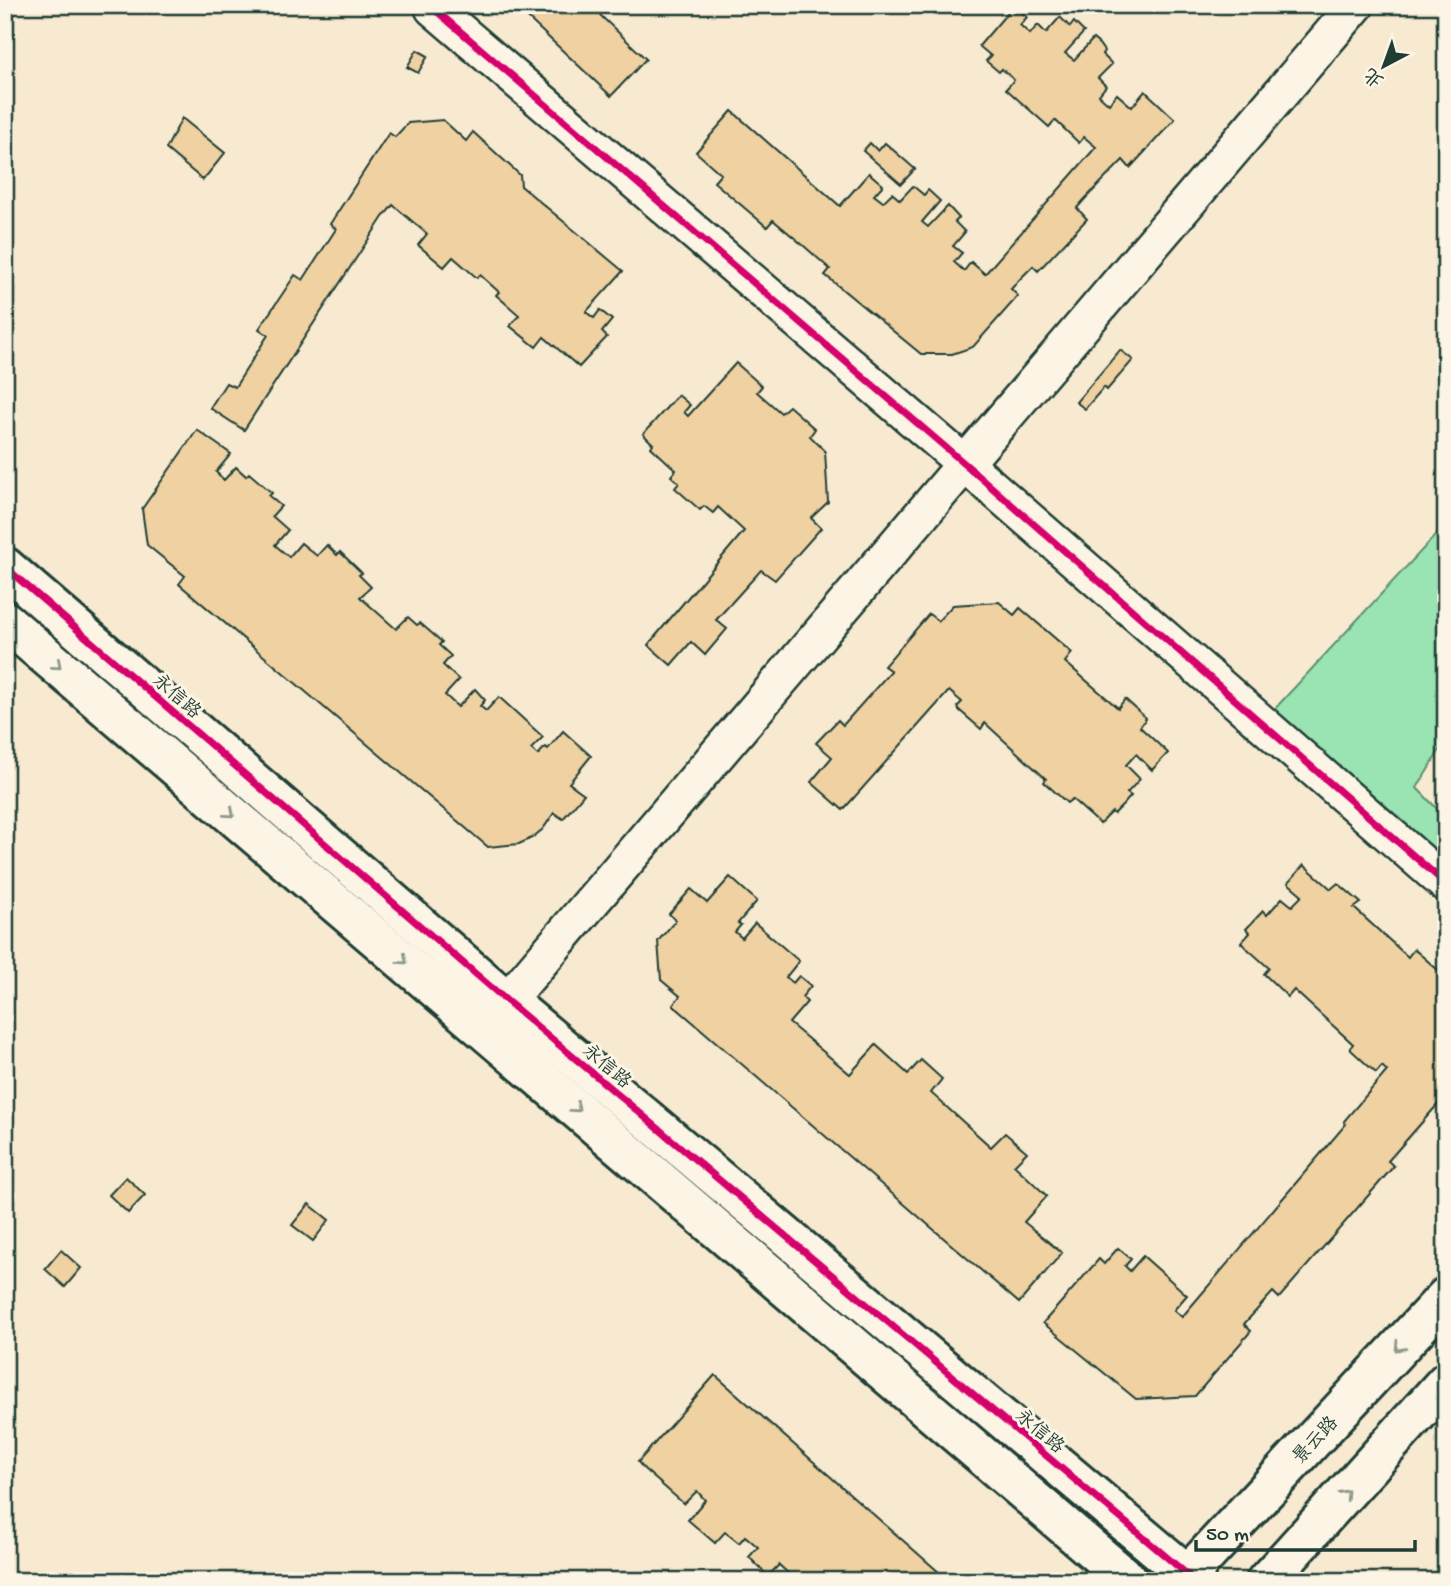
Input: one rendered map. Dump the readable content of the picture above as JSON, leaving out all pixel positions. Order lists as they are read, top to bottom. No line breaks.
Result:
{"streets":{"street":["永信路","景云路"]},"crossings":[["永信路","景云路"]],"scale_bar":"50 m","north":"bottom left"}
